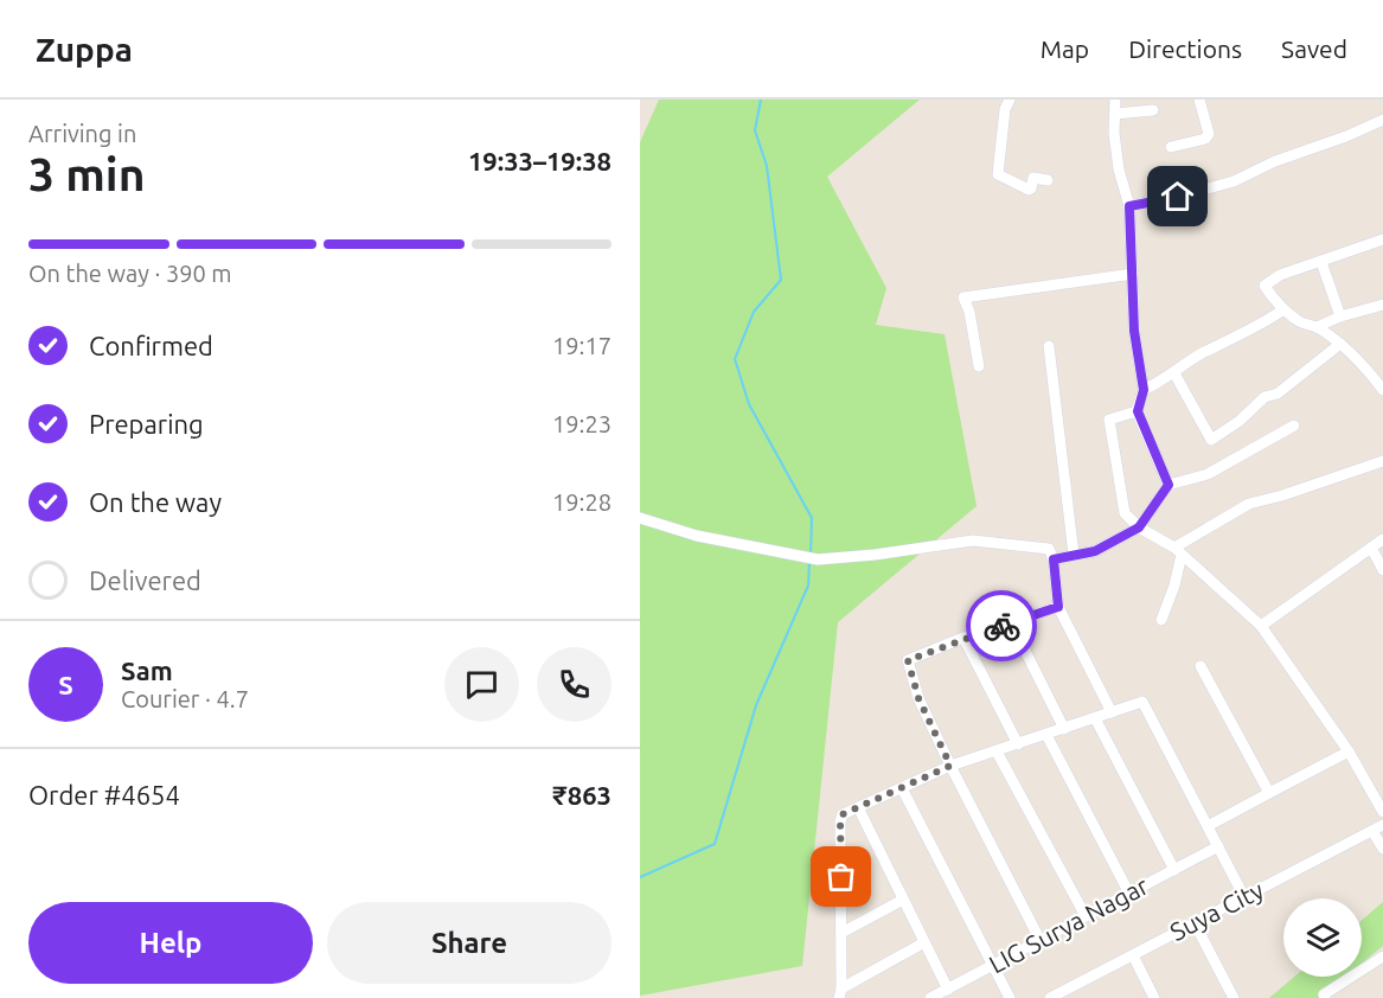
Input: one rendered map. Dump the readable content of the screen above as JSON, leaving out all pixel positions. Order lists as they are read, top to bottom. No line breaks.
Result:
{"streets":{"street":["Suya City","LIG Surya Nagar"]},"page":{"header":"Zuppa","nav":["Map","Directions","Saved"],"heading":["3 min","Arriving in","19:33–19:38"],"panel":["Sam","Courier · 4.7","Order #4654","₹863"],"bar":"On the way · 390 m","list":[["Confirmed","19:17"],["Preparing","19:23"],["On the way","19:28"],"Delivered"],"round":"S","buttons":["Help","Share"]}}
